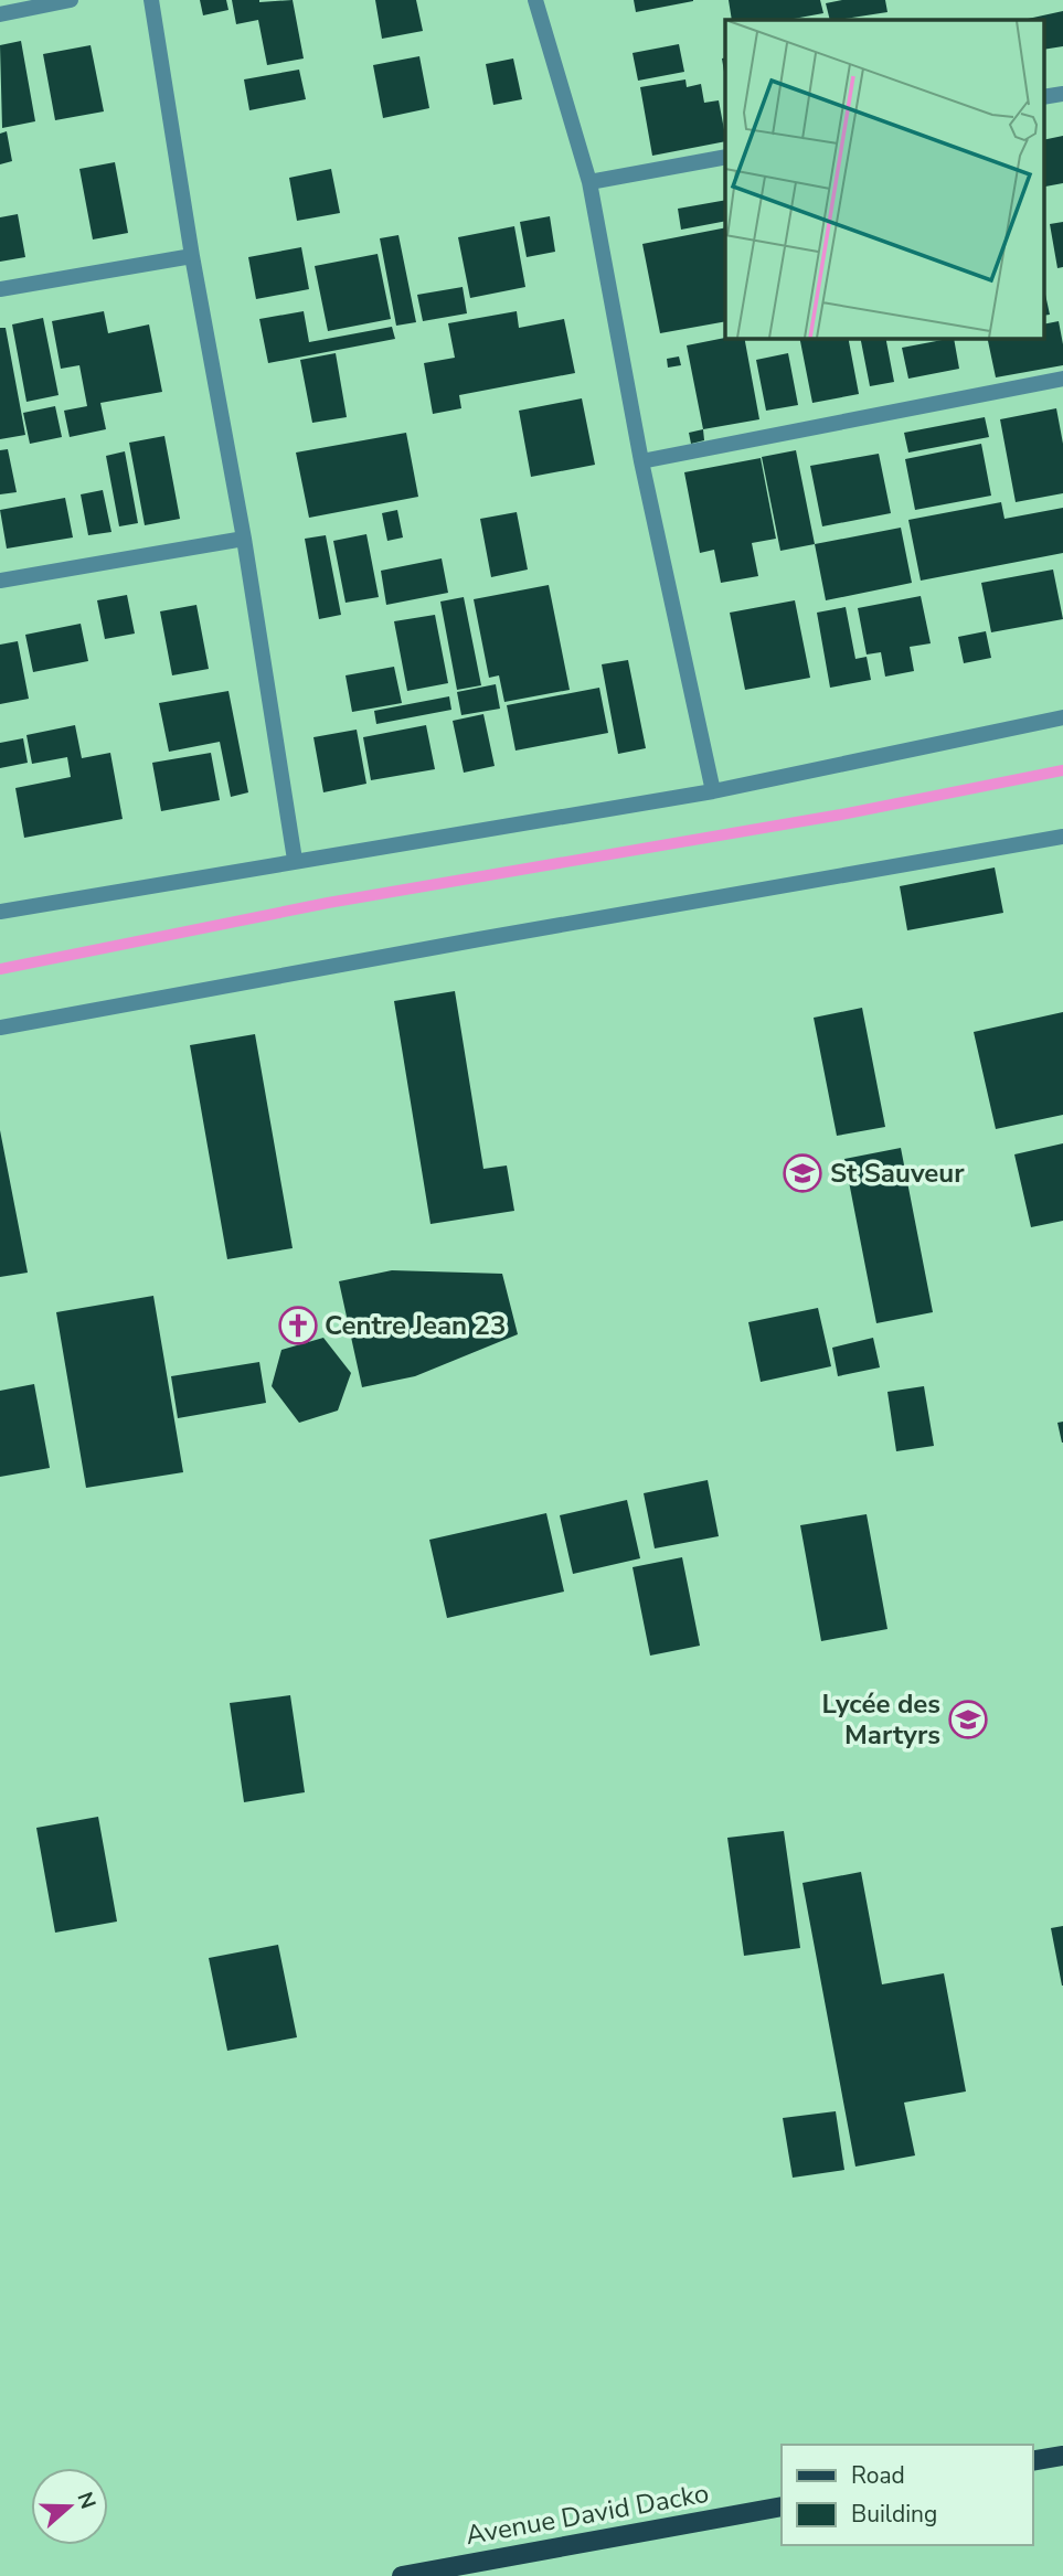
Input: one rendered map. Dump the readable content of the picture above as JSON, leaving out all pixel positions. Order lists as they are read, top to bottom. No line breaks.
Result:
{"streets":{"main road":["Avenue David Dacko"]},"places":{"school or university":["St Sauveur","Lycée des Martyrs"],"church":["Centre Jean 23"]},"legend":["Road","Building"],"north":"right"}
